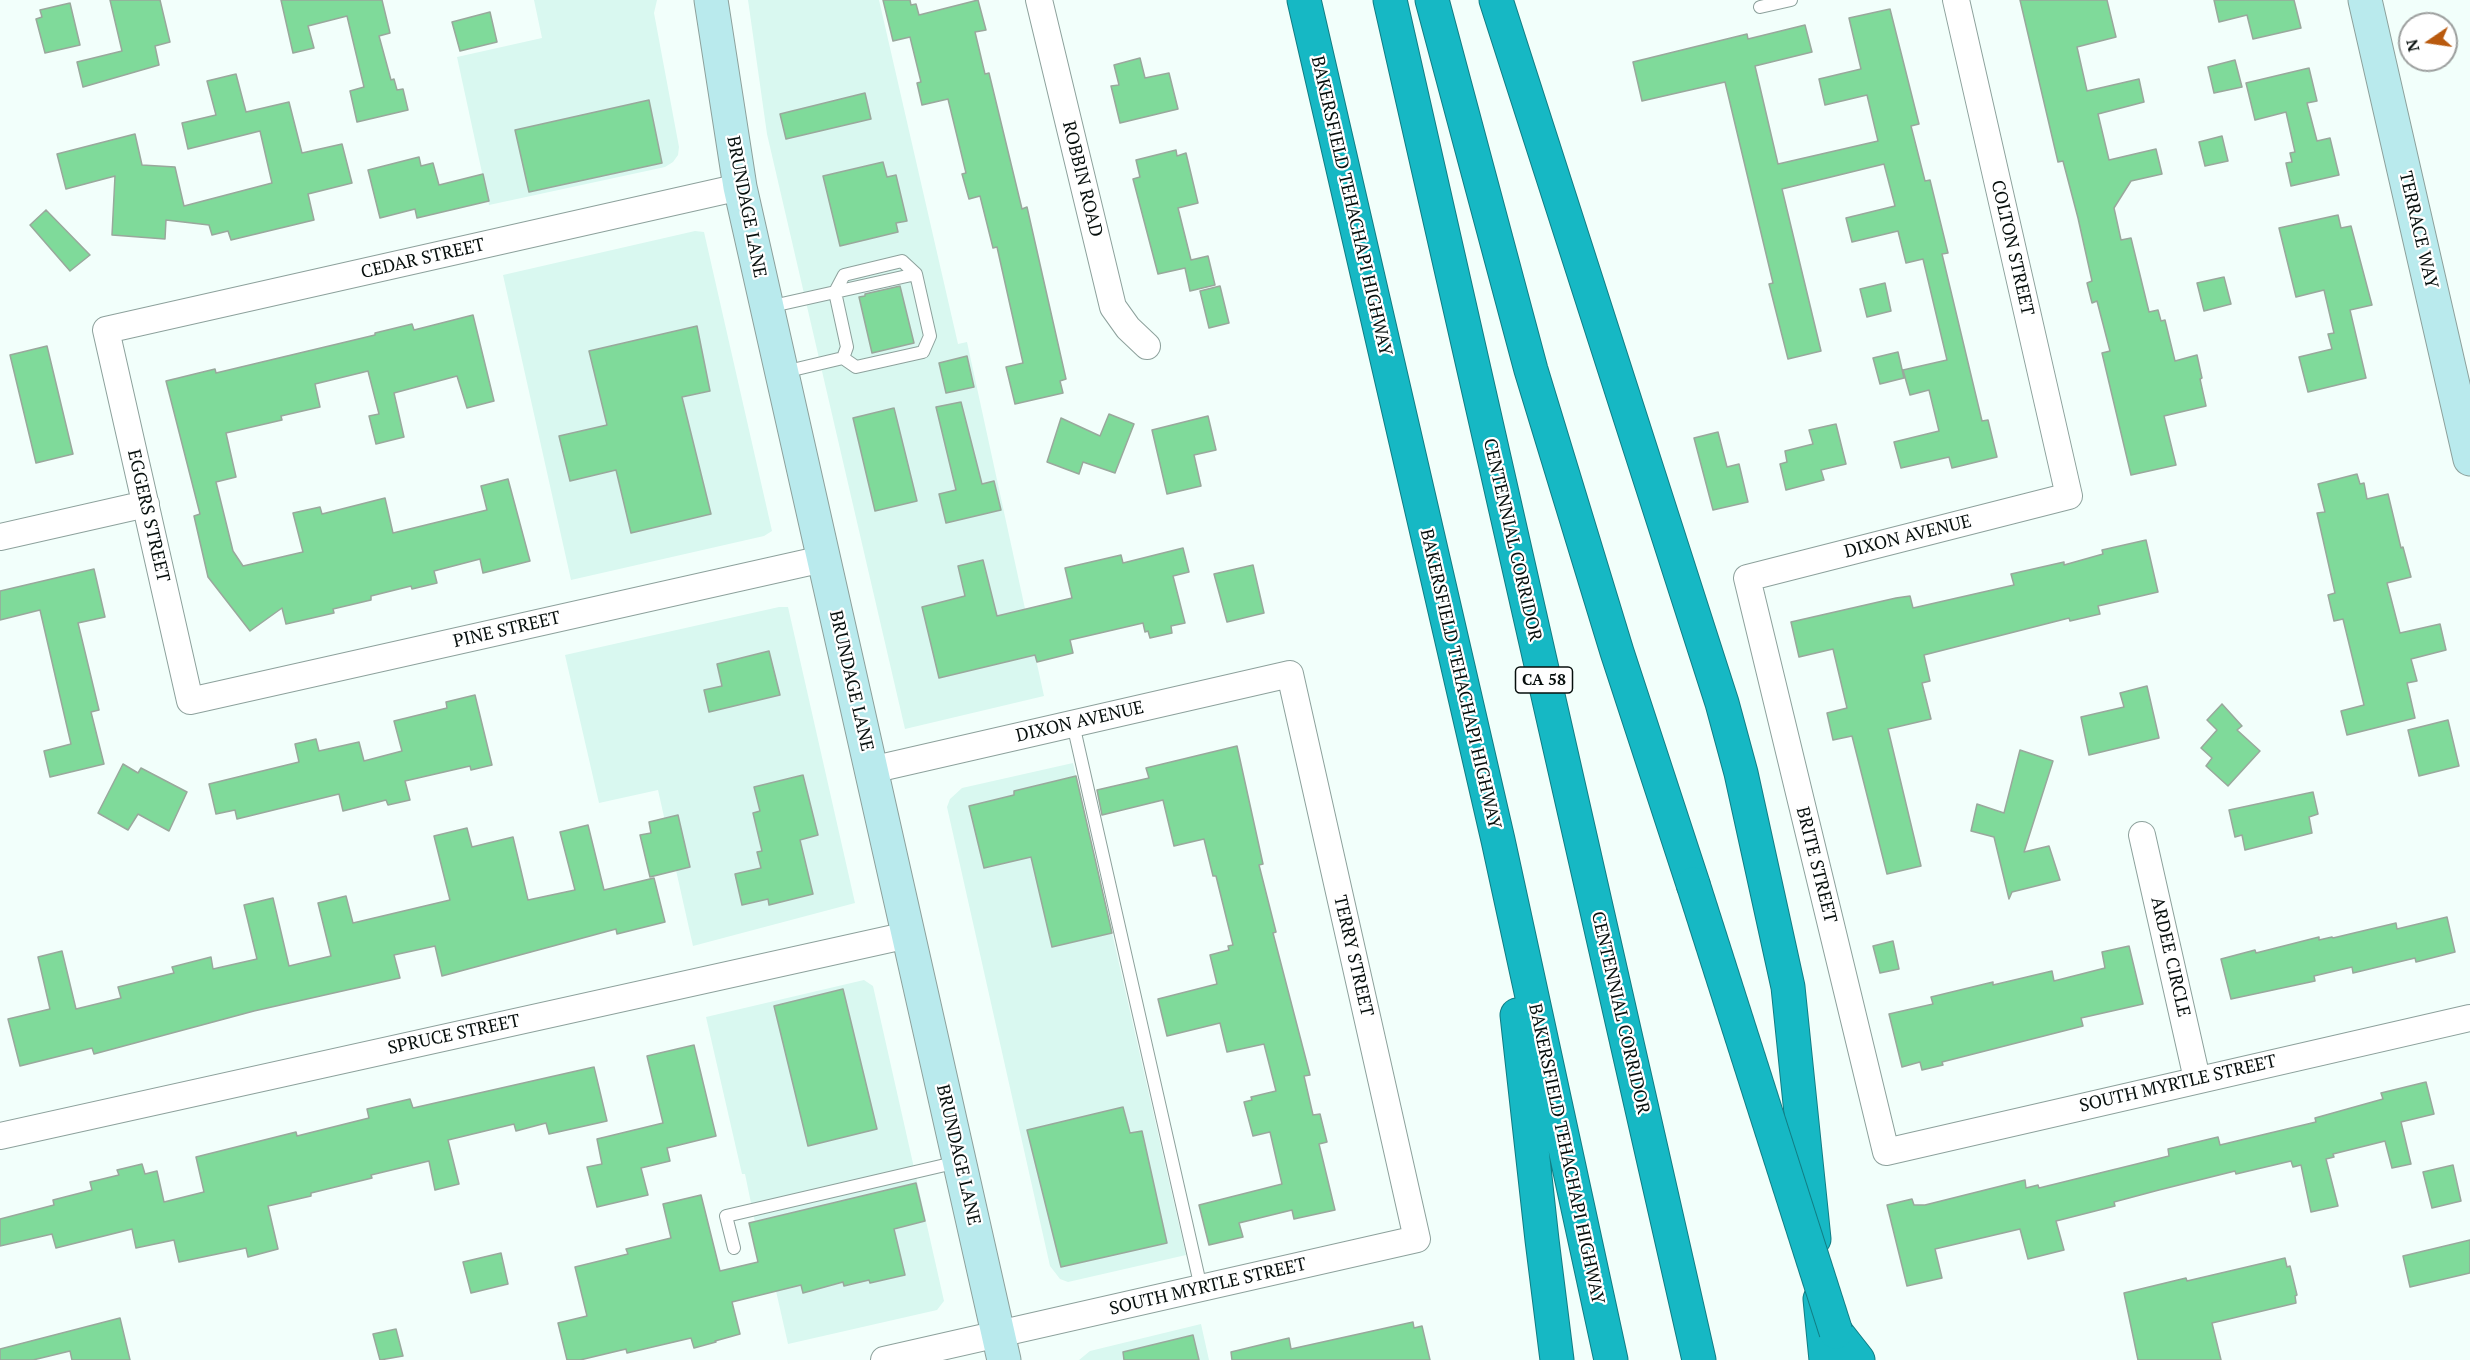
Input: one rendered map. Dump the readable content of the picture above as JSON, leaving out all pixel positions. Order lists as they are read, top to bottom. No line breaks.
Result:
{"streets":{"highway":["BAKERSFIELD TEHACHAPI HIGHWAY","CENTENNIAL CORRIDOR","CA 58"],"main road":["BRUNDAGE LANE","TERRACE WAY"],"street":["ROBBIN ROAD","COLTON STREET","CEDAR STREET","EGGERS STREET","DIXON AVENUE","PINE STREET","BRITE STREET","TERRY STREET","ARDEE CIRCLE","SPRUCE STREET","SOUTH MYRTLE STREET"]},"crossings":[["BRUNDAGE LANE","CEDAR STREET"],["BRUNDAGE LANE","DIXON AVENUE"],["BRUNDAGE LANE","PINE STREET"],["BRUNDAGE LANE","SPRUCE STREET"],["BRUNDAGE LANE","SOUTH MYRTLE STREET"],["COLTON STREET","DIXON AVENUE"],["CEDAR STREET","EGGERS STREET"],["EGGERS STREET","PINE STREET"],["DIXON AVENUE","BRITE STREET"],["DIXON AVENUE","TERRY STREET"],["BRITE STREET","SOUTH MYRTLE STREET"],["TERRY STREET","SOUTH MYRTLE STREET"],["ARDEE CIRCLE","SOUTH MYRTLE STREET"]],"north":"left"}
